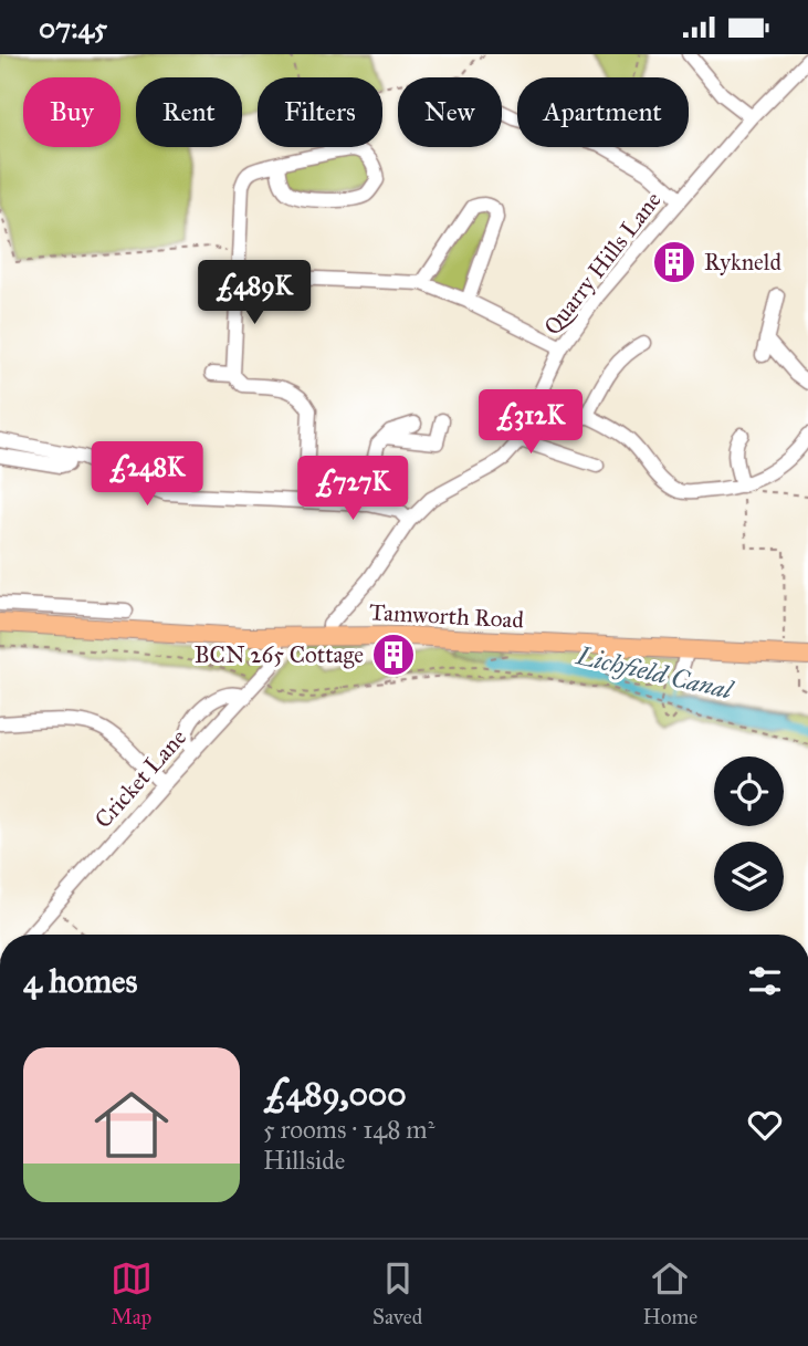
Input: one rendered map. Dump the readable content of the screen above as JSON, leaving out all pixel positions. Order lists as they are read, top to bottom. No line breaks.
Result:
{"streets":{"main road":["Tamworth Road"],"street":["Quarry Hills Lane","Cricket Lane"]},"crossings":[["Quarry Hills Lane","Tamworth Road"],["Tamworth Road","Cricket Lane"]],"water":["Lichfield Canal"],"places":{"building":["Rykneld","BCN 265 Cottage"]},"page":{"status":"07:45","chip":["Buy","Rent","Filters","New","Apartment"],"price":["£489K","£312K","£248K","£727K"],"heading":"4 homes","list":[{"name":"£489,000","note":"5 rooms · 148 m² · Hillside"}],"tabs":["Map","Saved","Home"]}}
